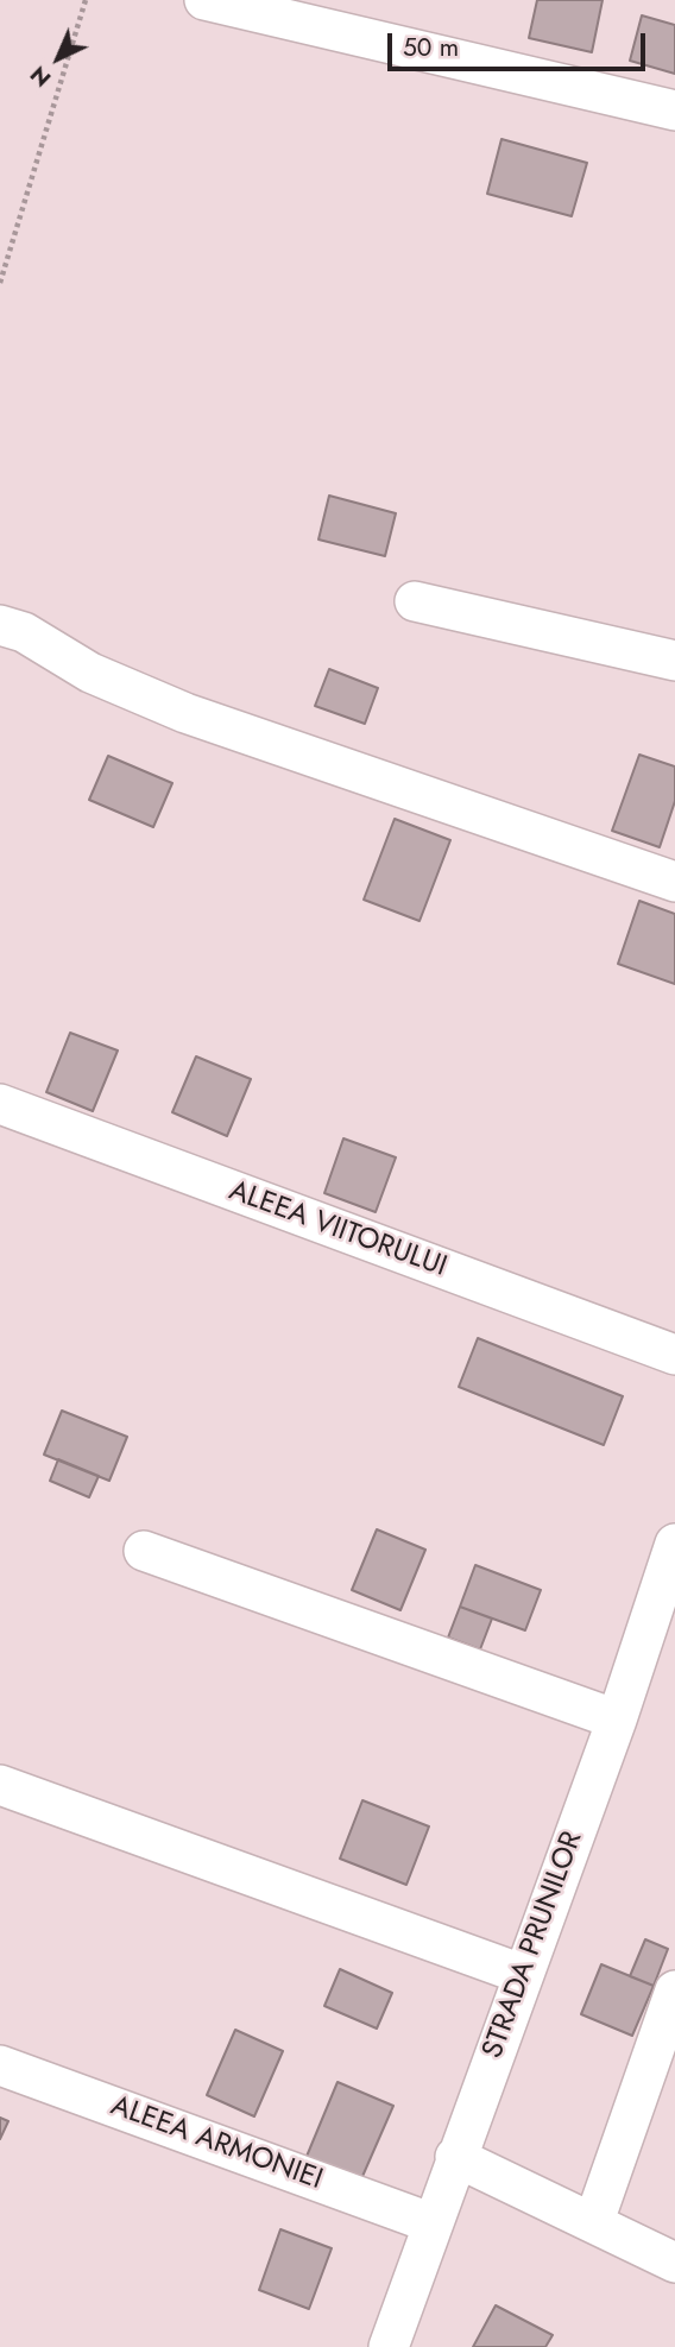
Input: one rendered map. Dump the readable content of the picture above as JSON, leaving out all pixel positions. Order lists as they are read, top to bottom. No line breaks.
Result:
{"streets":{"street":["ALEEA VIITORULUI","STRADA PRUNILOR","ALEEA ARMONIEI"]},"crossings":[["STRADA PRUNILOR","ALEEA ARMONIEI"]],"scale_bar":"50 m","north":"bottom left"}
